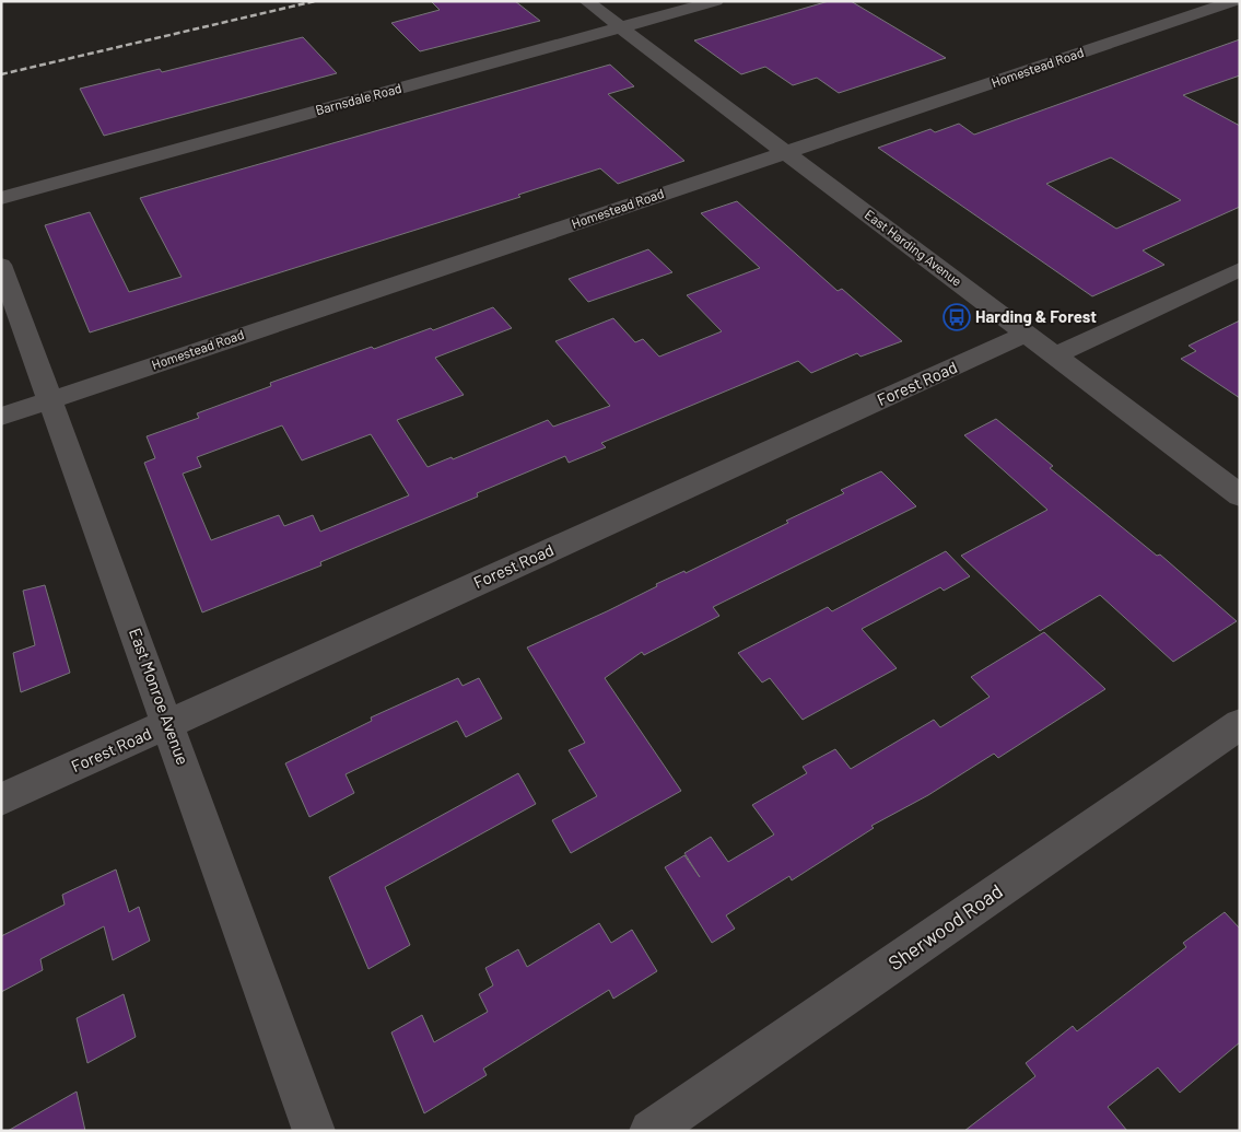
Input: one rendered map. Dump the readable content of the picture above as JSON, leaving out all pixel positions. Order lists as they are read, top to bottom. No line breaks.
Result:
{"streets":{"street":["Homestead Road","Barnsdale Road","East Harding Avenue","Forest Road","East Monroe Avenue","Sherwood Road"]},"crossings":[["Homestead Road","East Harding Avenue"],["Homestead Road","East Monroe Avenue"],["Barnsdale Road","East Harding Avenue"],["East Harding Avenue","Forest Road"],["Forest Road","East Monroe Avenue"]],"places":{"bus stop":["Harding & Forest"]}}
